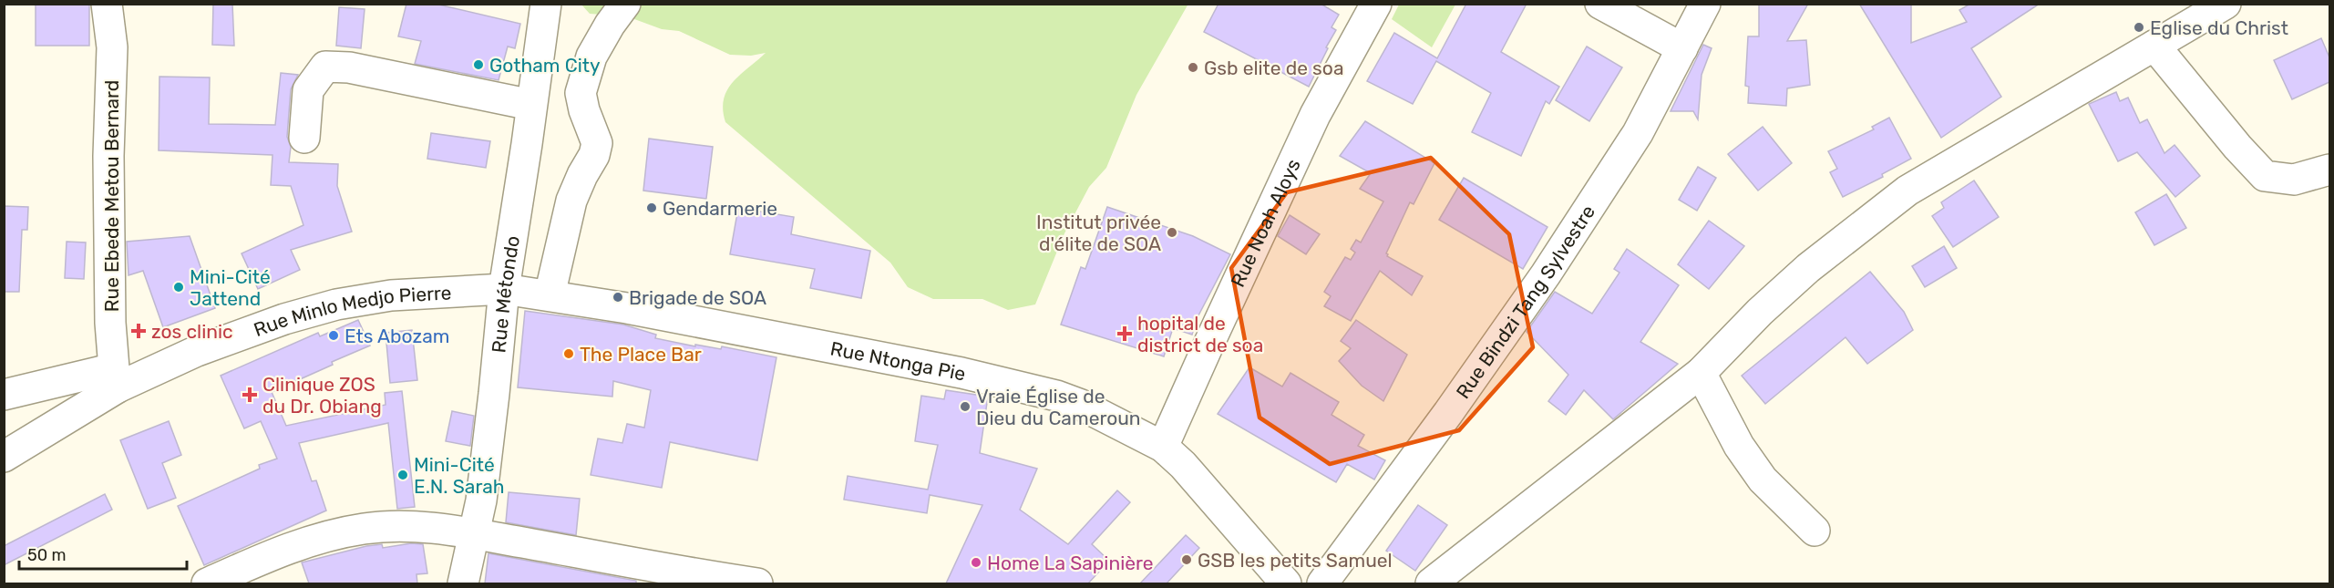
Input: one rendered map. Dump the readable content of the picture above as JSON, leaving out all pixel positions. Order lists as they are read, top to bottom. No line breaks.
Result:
{"streets":{"street":["Rue Ebede Metou Bernard","Rue Noah Aloys","Rue Métondo","Rue Bindzi Tang Sylvestre","Rue Minlo Medjo Pierre","Rue Ntonga Pie"]},"crossings":[["Rue Ebede Metou Bernard","Rue Minlo Medjo Pierre"],["Rue Noah Aloys","Rue Ntonga Pie"],["Rue Métondo","Rue Minlo Medjo Pierre"],["Rue Métondo","Rue Ntonga Pie"],["Rue Minlo Medjo Pierre","Rue Ntonga Pie"]],"places":{"other":["Eglise du Christ","Gotham City","Gsb elite de soa","Gendarmerie","Institut privée d'élite de SOA","Mini-Cité Jattend","Brigade de SOA","Ets Abozam","The Place Bar","Vraie Église de Dieu du Cameroun","Mini-Cité E.N. Sarah","GSB les petits Samuel","Home La Sapinière"],"health":["zos clinic","hopital de district de soa","Clinique ZOS du Dr. Obiang"]},"scale_bar":"50 m"}
